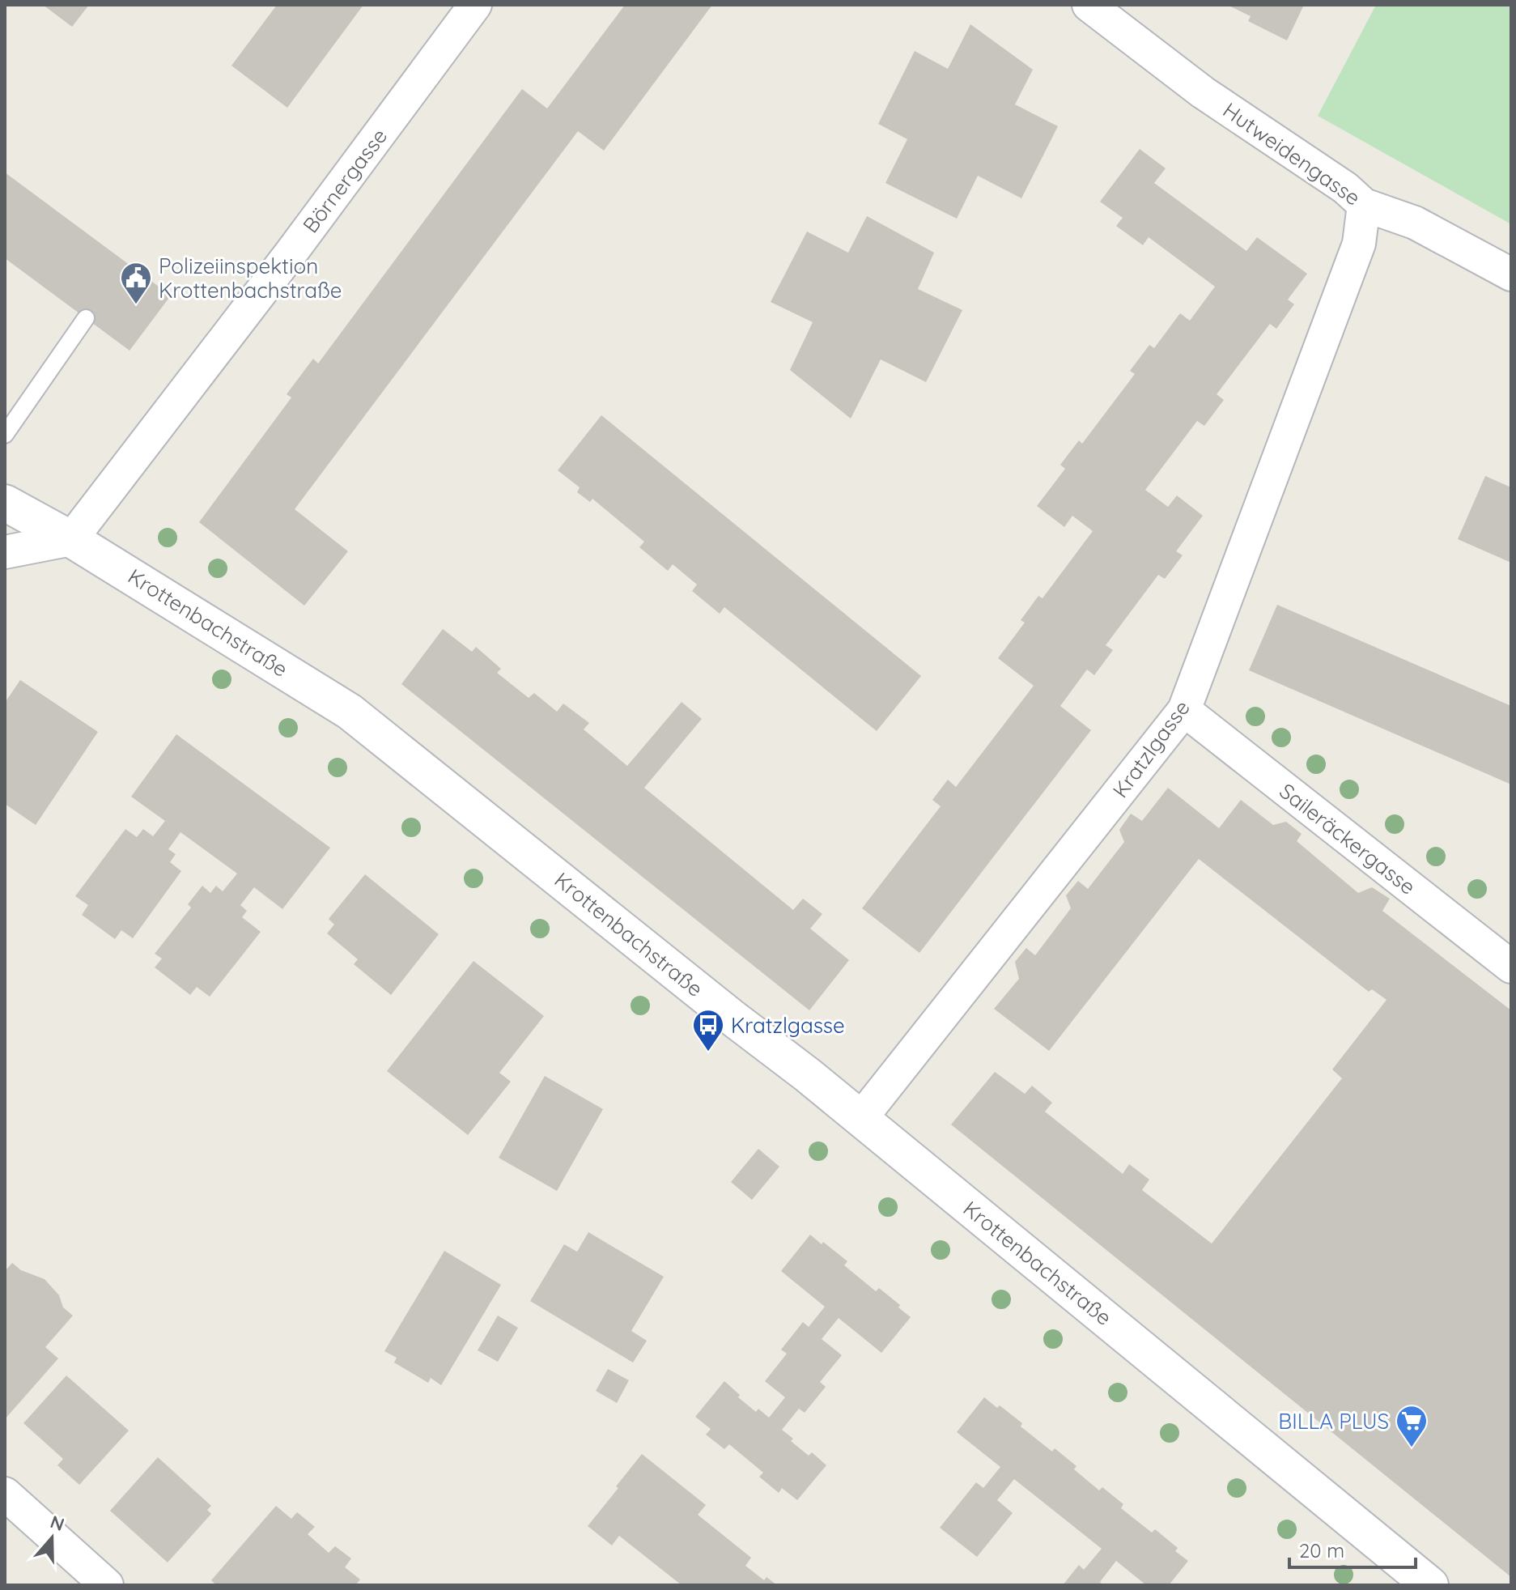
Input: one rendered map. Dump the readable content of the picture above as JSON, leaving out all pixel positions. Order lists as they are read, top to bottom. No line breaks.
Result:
{"streets":{"main road":["Krottenbachstraße"],"street":["Hutweidengasse","Börnergasse","Kratzlgasse","Saileräckergasse"]},"crossings":[["Hutweidengasse","Kratzlgasse"],["Börnergasse","Krottenbachstraße"],["Krottenbachstraße","Kratzlgasse"],["Kratzlgasse","Saileräckergasse"]],"places":{"public building":["Polizeiinspektion Krottenbachstraße"],"bus stop":["Kratzlgasse"],"supermarket":["BILLA PLUS"]},"scale_bar":"20 m","north":"top"}
